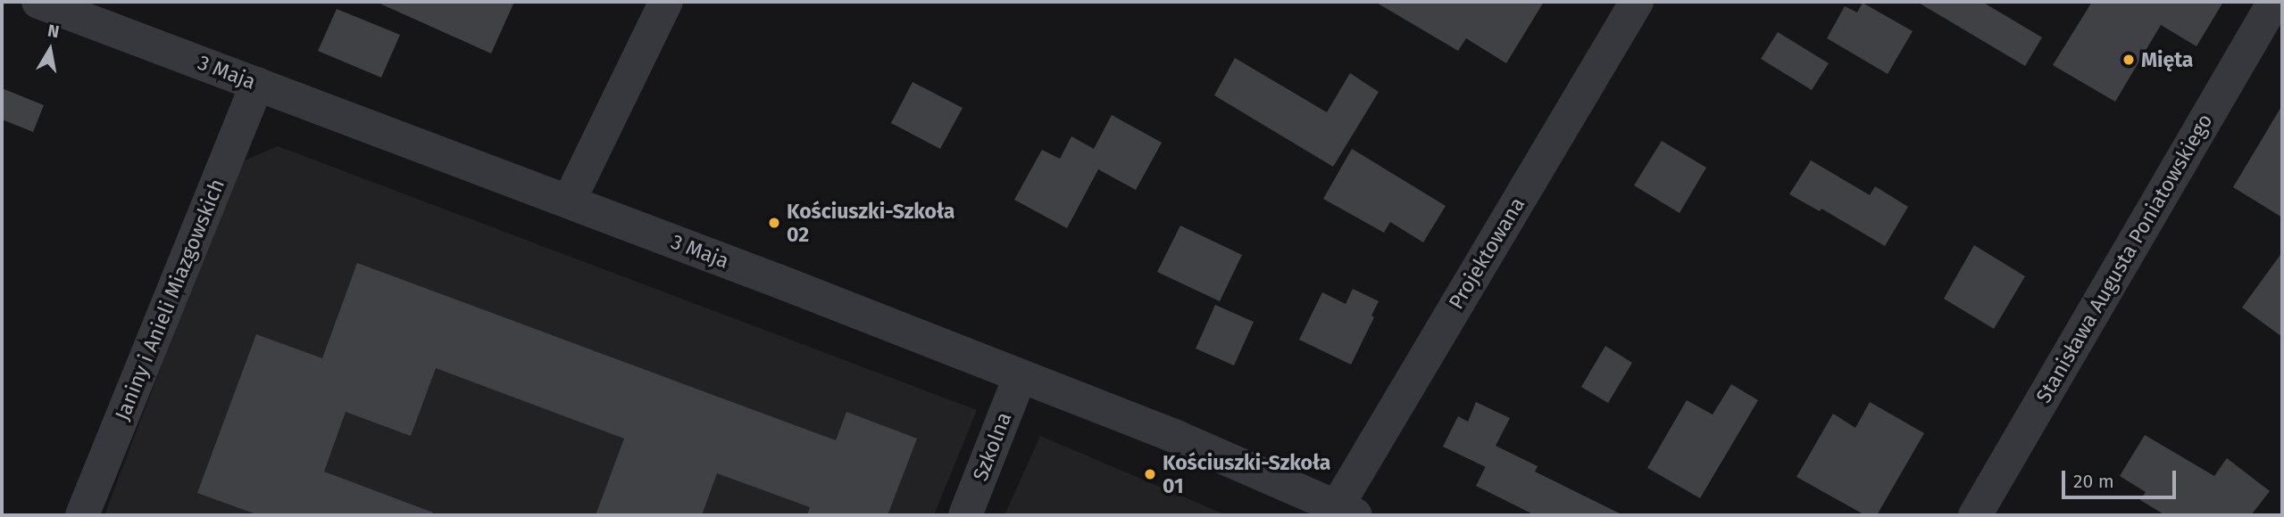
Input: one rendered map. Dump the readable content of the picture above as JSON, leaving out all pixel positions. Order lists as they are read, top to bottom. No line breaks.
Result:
{"streets":{"street":["3 Maja","Projektowana","Stanisława Augusta Poniatowskiego","Janiny i Anieli Miazgowskich","Szkolna"]},"crossings":[["3 Maja","Projektowana"],["3 Maja","Janiny i Anieli Miazgowskich"],["3 Maja","Szkolna"]],"places":["Mięta","Kościuszki-Szkoła 02","Kościuszki-Szkoła 01"],"scale_bar":"20 m","north":"top"}
